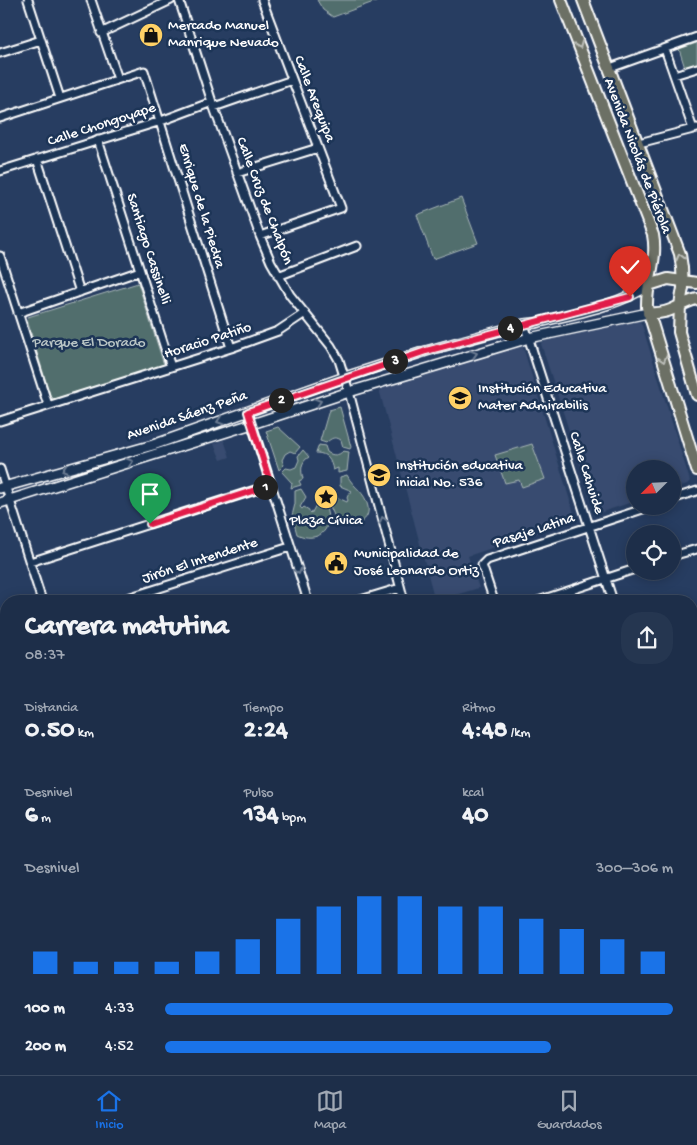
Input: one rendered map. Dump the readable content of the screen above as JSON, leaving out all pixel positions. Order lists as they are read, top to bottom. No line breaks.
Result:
{"streets":{"main road":["Avenida Nicolás de Piérola","Avenida Sáenz Peña"],"street":["Calle Arequipa","Calle Chongoyape","Calle Cruz de Chalpón","Enrique de la Piedra","Santiago Cassinelli","Horacio Patiño","Calle Cahuide","Pasaje Latina","Jirón El Intendente"]},"crossings":[["Calle Arequipa","Calle Chongoyape"],["Calle Arequipa","Calle Cruz de Chalpón"],["Calle Chongoyape","Calle Cruz de Chalpón"],["Calle Chongoyape","Enrique de la Piedra"],["Calle Chongoyape","Santiago Cassinelli"],["Avenida Nicolás de Piérola","Avenida Sáenz Peña"],["Calle Cruz de Chalpón","Horacio Patiño"],["Calle Cruz de Chalpón","Avenida Sáenz Peña"],["Enrique de la Piedra","Horacio Patiño"],["Santiago Cassinelli","Horacio Patiño"],["Avenida Sáenz Peña","Calle Cahuide"],["Calle Cahuide","Pasaje Latina"]],"parks":["Parque El Dorado"],"places":{"shop":["Mercado Manuel Manrique Nevado"],"school or university":["Institución Educativa Mater Admirabilis","Institución educativa inicial No. 536"],"place":["Plaza Cívica"],"public building":["Municipalidad de José Leonardo Ortiz"]},"north":"bottom left","page":{"pins":["4","3","2","1"],"heading":["Carrera matutina","08:37"],"stats":[["Distancia","0.50 km"],["Tiempo","2:24"],["Ritmo","4:48 /km"],["Desnivel","6 m"],["Pulso","134 bpm"],["kcal","40"]],"chart":["Desnivel","300–306 m"],"list":[{"name":"100 m","note":"4:33"},{"name":"200 m","note":"4:52"}],"tabs":["Inicio","Mapa","Guardados"]}}
